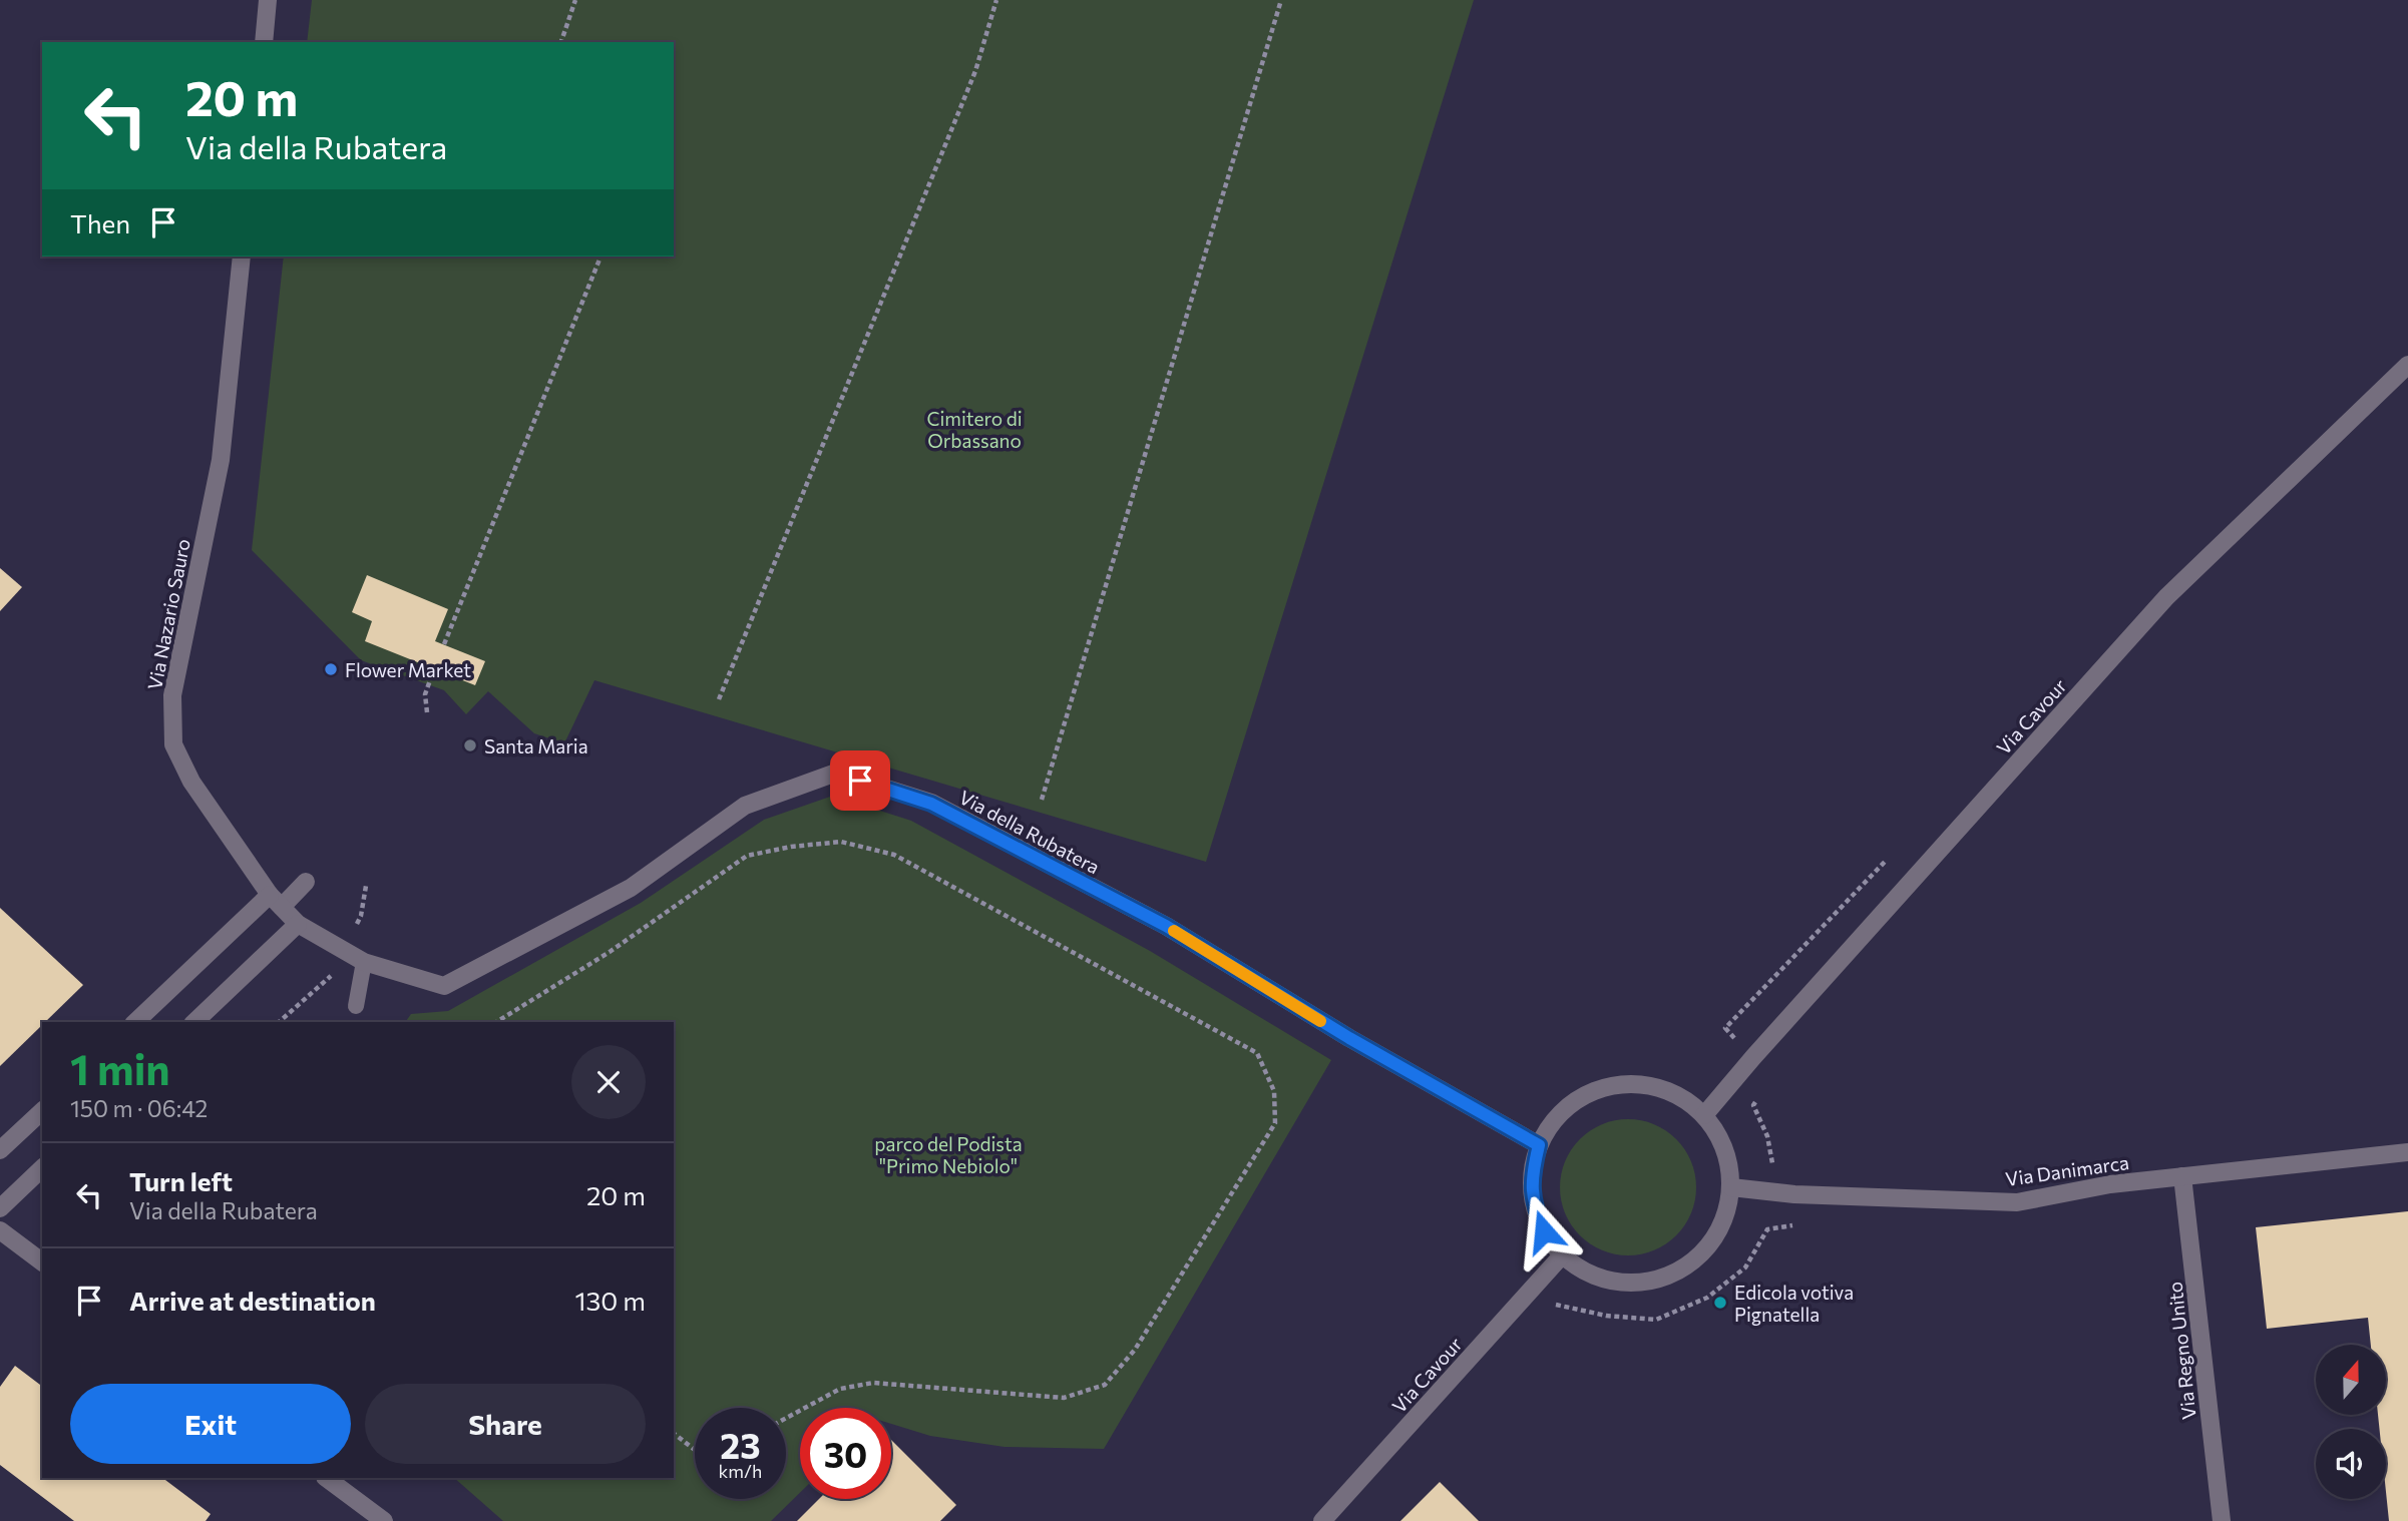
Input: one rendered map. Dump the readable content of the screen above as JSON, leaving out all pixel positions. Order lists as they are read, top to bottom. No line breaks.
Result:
{"streets":{"street":["Via Nazario Sauro","Via Cavour","Via della Rubatera","Via Danimarca","Via Regno Unito"]},"crossings":[["Via Nazario Sauro","Via della Rubatera"],["Via Cavour","Via della Rubatera"],["Via Cavour","Via Danimarca"],["Via della Rubatera","Via Danimarca"],["Via Danimarca","Via Regno Unito"]],"parks":["Cimitero di Orbassano","parco del Podista \"Primo Nebiolo\""],"places":["Flower Market","Santa Maria","Edicola votiva Pignatella"],"north":"top","page":{"turn":["20 m","Via della Rubatera"],"then":"Then","heading":["1 min","150 m · 06:42"],"list":[{"name":"Turn left","note":"Via della Rubatera","value":"20 m"},{"name":"Arrive at destination","value":"130 m"}],"buttons":["Exit","Share"],"speed":"23 km/h","limit":"30"}}
